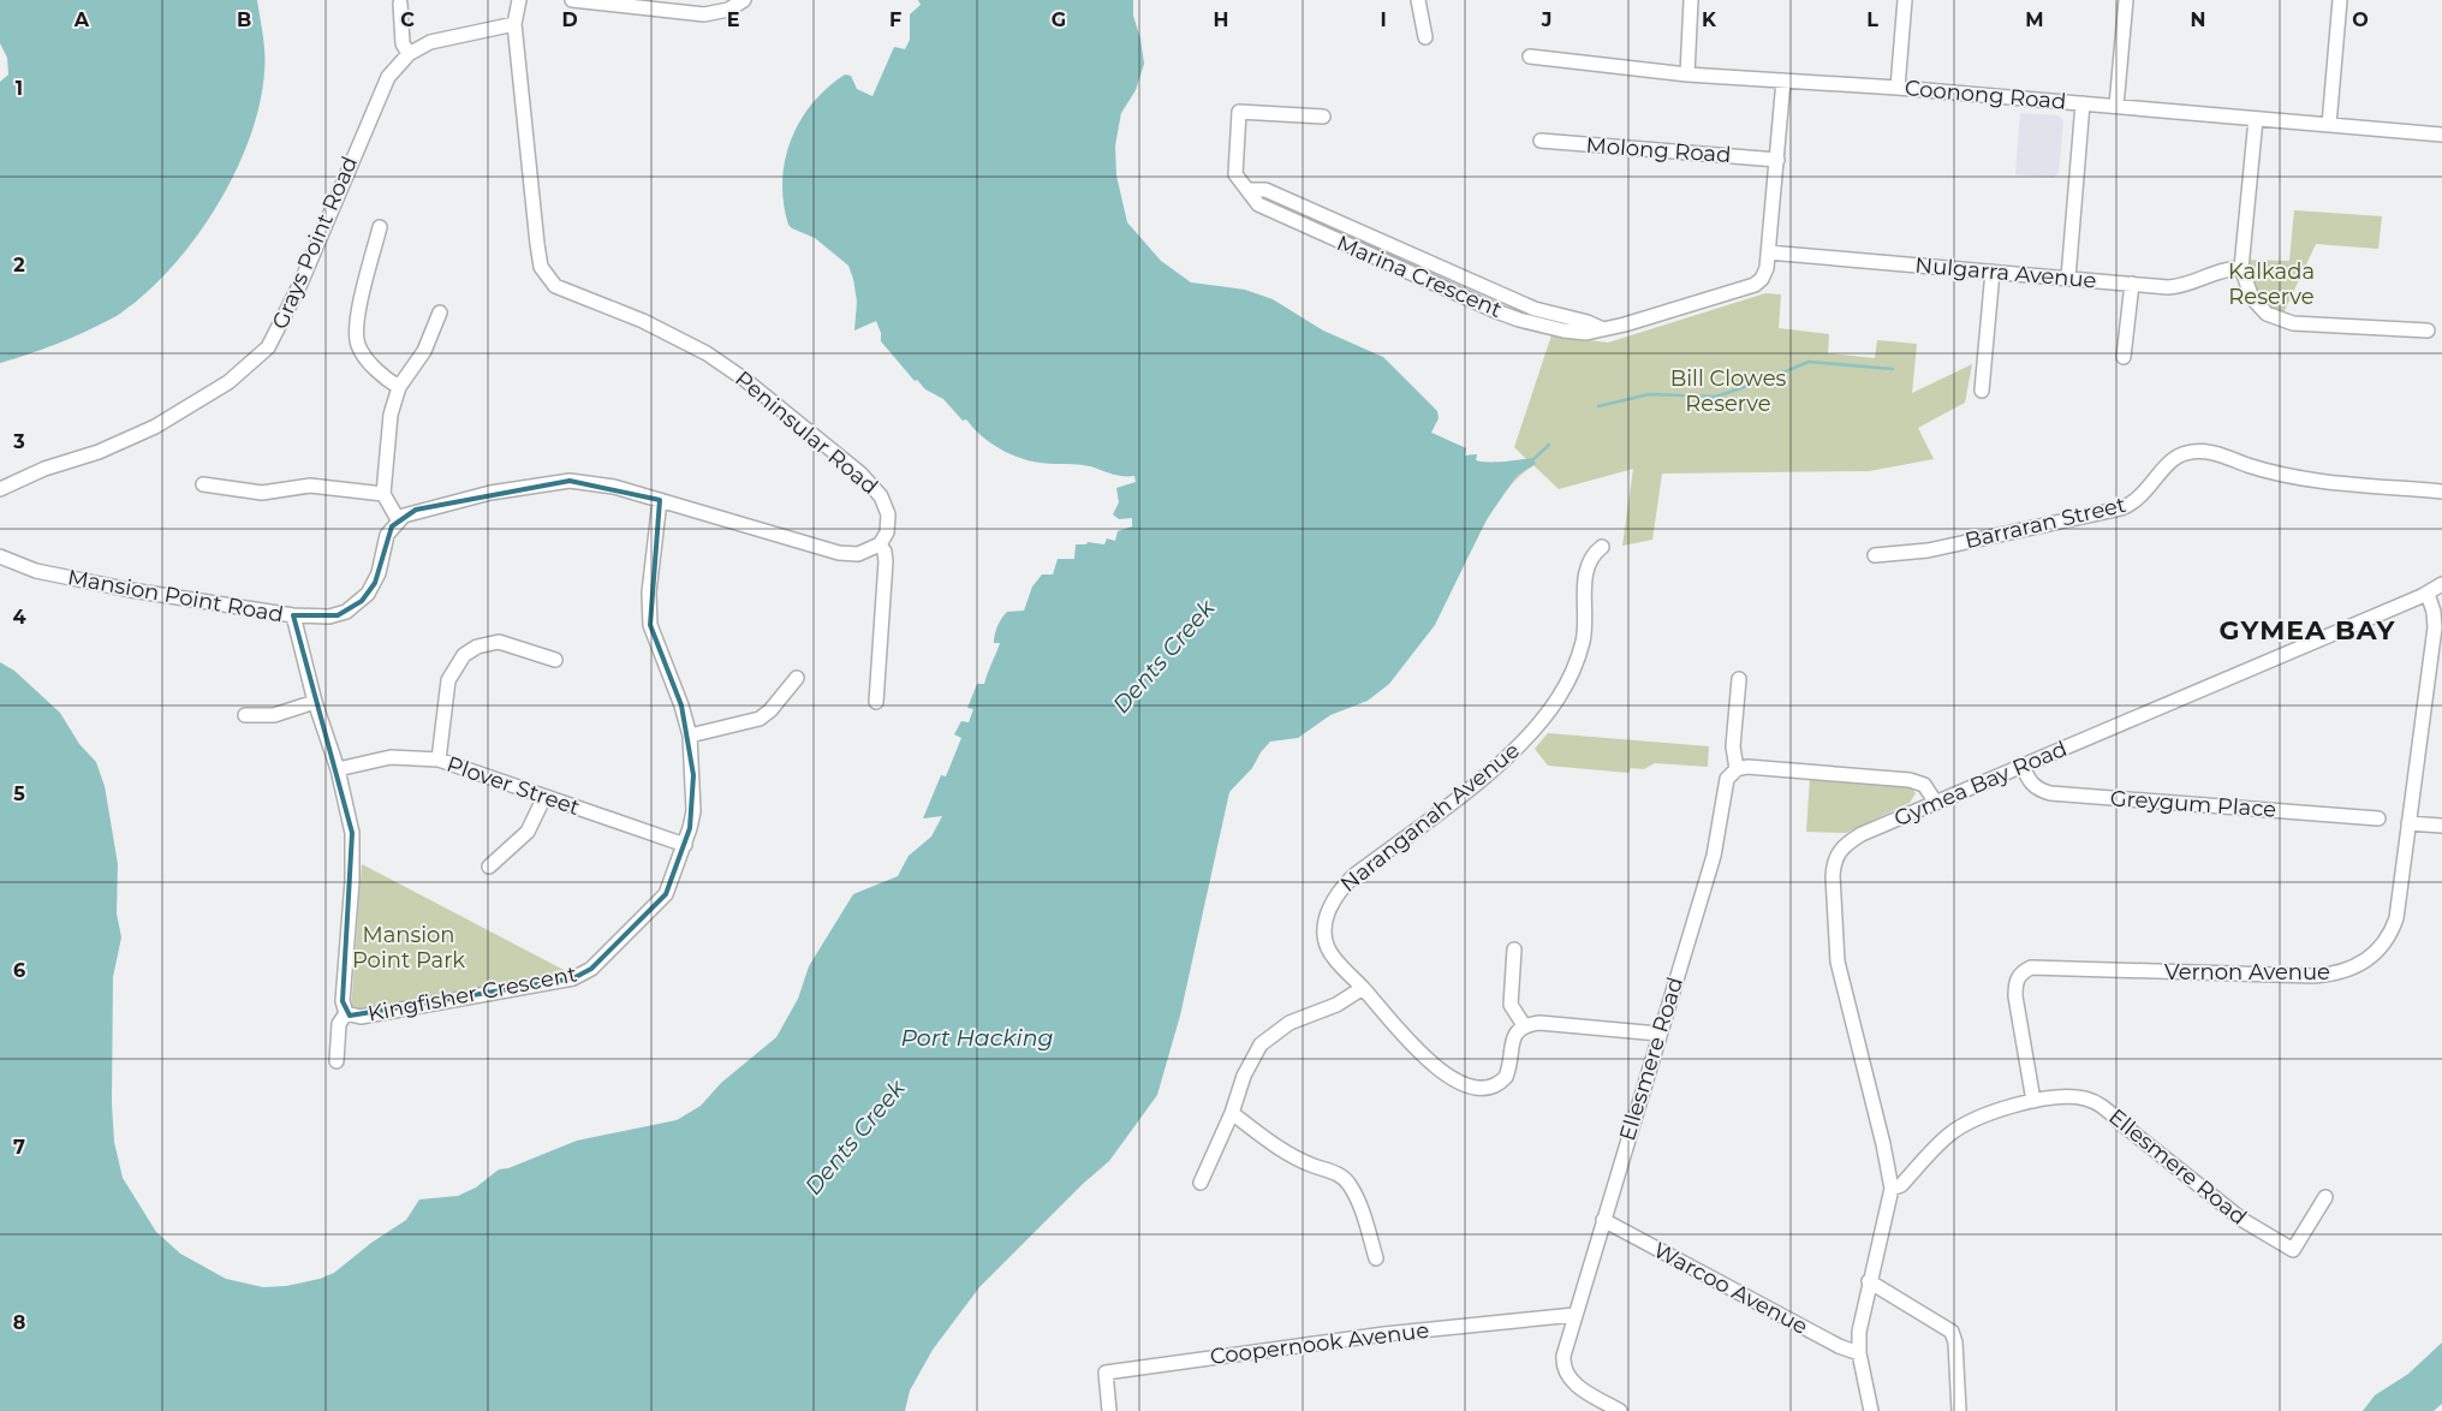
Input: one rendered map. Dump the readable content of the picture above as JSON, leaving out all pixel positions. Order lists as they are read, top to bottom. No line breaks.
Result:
{"streets":{"street":["Coonong Road","Molong Road","Grays Point Road","Nulgarra Avenue","Marina Crescent","Peninsular Road","Barraran Street","Mansion Point Road","Gymea Bay Road","Plover Street","Greygum Place","Naranganah Avenue","Vernon Avenue","Kingfisher Crescent","Ellesmere Road","Warcoo Avenue","Coopernook Avenue"]},"crossings":[["Coonong Road","Marina Crescent"],["Molong Road","Marina Crescent"],["Grays Point Road","Peninsular Road"],["Nulgarra Avenue","Marina Crescent"],["Mansion Point Road","Plover Street"],["Mansion Point Road","Kingfisher Crescent"],["Gymea Bay Road","Greygum Place"],["Gymea Bay Road","Vernon Avenue"],["Gymea Bay Road","Ellesmere Road"],["Plover Street","Kingfisher Crescent"],["Vernon Avenue","Ellesmere Road"],["Ellesmere Road","Warcoo Avenue"],["Ellesmere Road","Coopernook Avenue"]],"districts":["GYMEA BAY"],"water":["Dents Creek","Port Hacking"],"parks":["Kalkada Reserve","Bill Clowes Reserve","Mansion Point Park"],"grid":{"columns":["A","B","C","D","E","F","G","H","I","J","K","L","M","N","O"],"rows":["1","2","3","4","5","6","7","8"]}}
